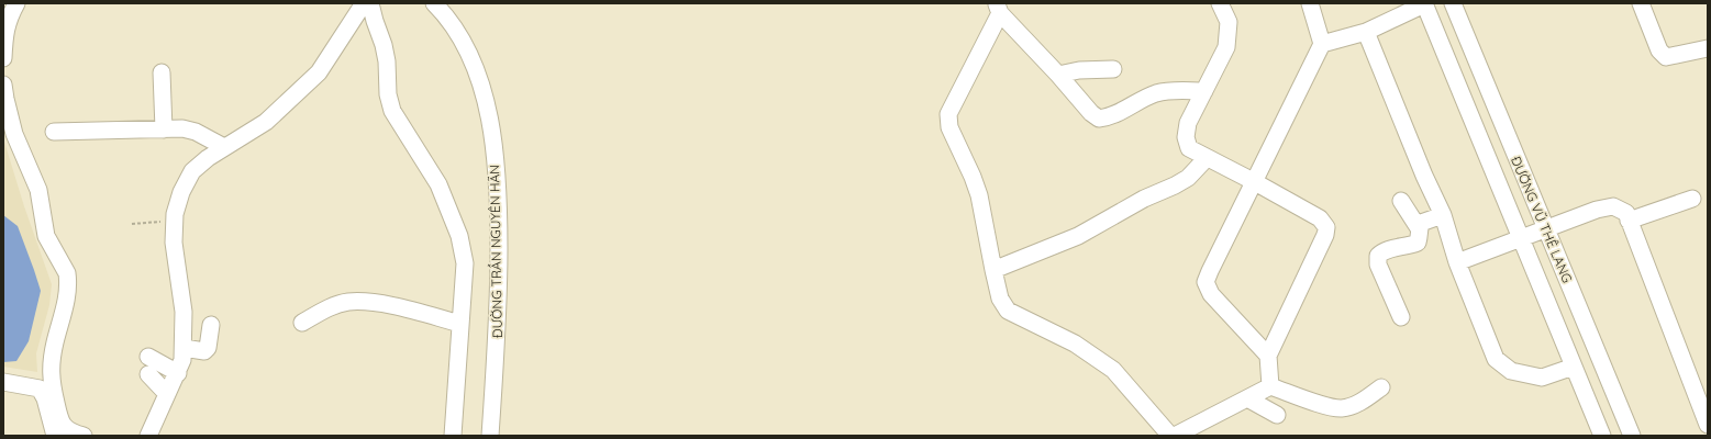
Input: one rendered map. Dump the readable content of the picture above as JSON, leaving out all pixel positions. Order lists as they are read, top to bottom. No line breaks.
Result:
{"streets":{"street":["ĐƯỜNG VŨ THÊ LANG","ĐƯỜNG TRẦN NGUYÊN HÃN"]}}
